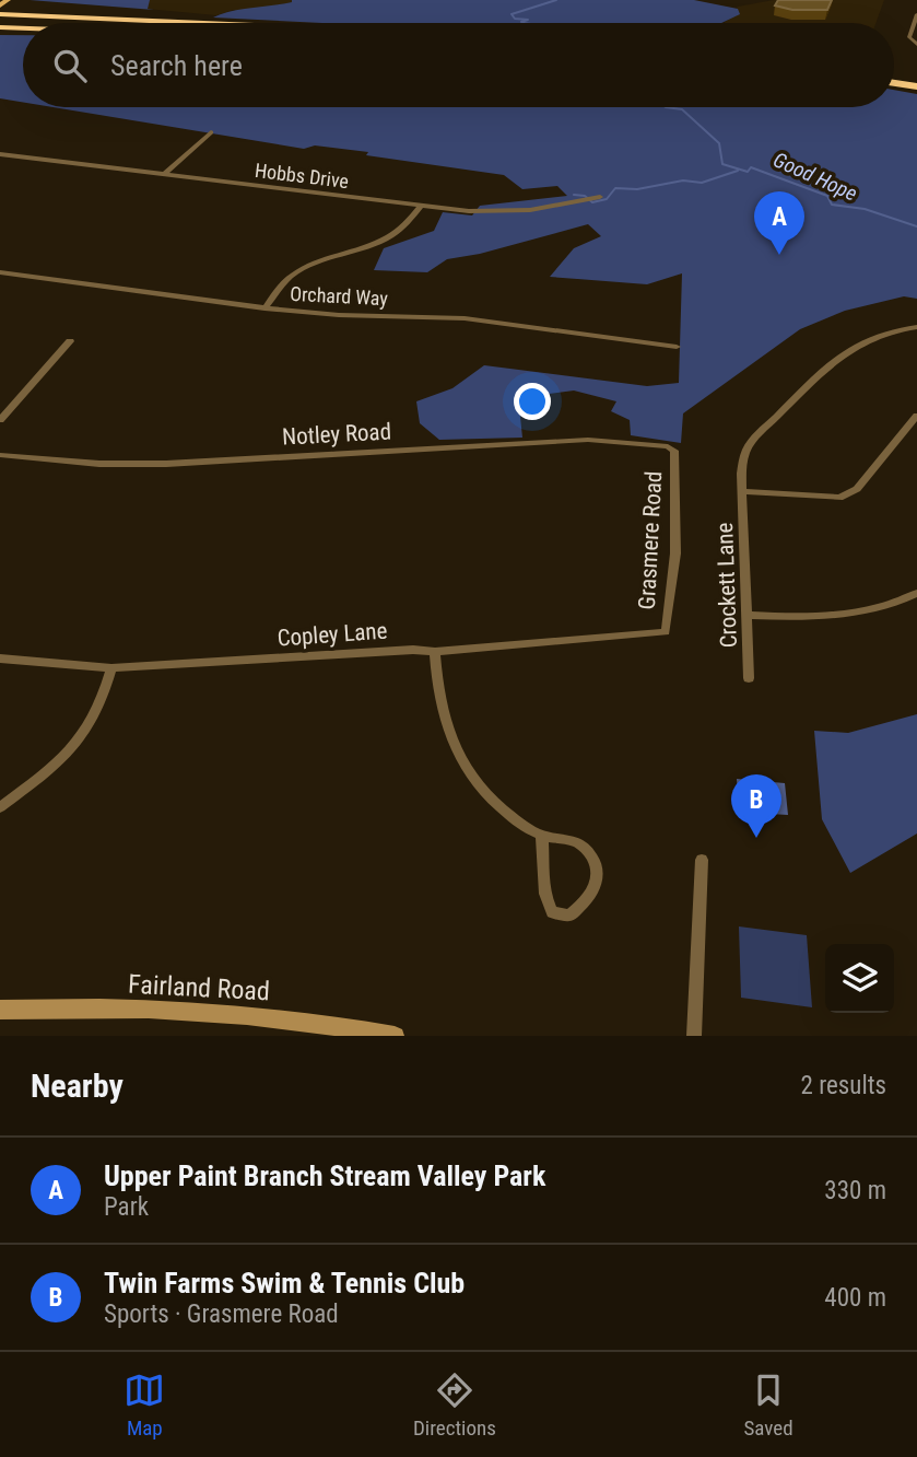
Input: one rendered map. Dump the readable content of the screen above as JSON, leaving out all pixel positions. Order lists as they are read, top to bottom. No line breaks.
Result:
{"streets":{"main road":["Fairland Road"],"street":["Hobbs Drive","Orchard Way","Notley Road","Grasmere Road","Crockett Lane","Copley Lane"]},"crossings":[["Notley Road","Grasmere Road"],["Grasmere Road","Copley Lane"]],"water":["Good Hope"],"page":{"search":"Search here","pins":["A","B"],"heading":["Nearby","2 results"],"list":[{"mark":"A","name":"Upper Paint Branch Stream Valley Park","note":"Park","value":"330 m"},{"mark":"B","name":"Twin Farms Swim & Tennis Club","note":"Sports · Grasmere Road","value":"400 m"}],"nav":["Map","Directions","Saved"]}}
